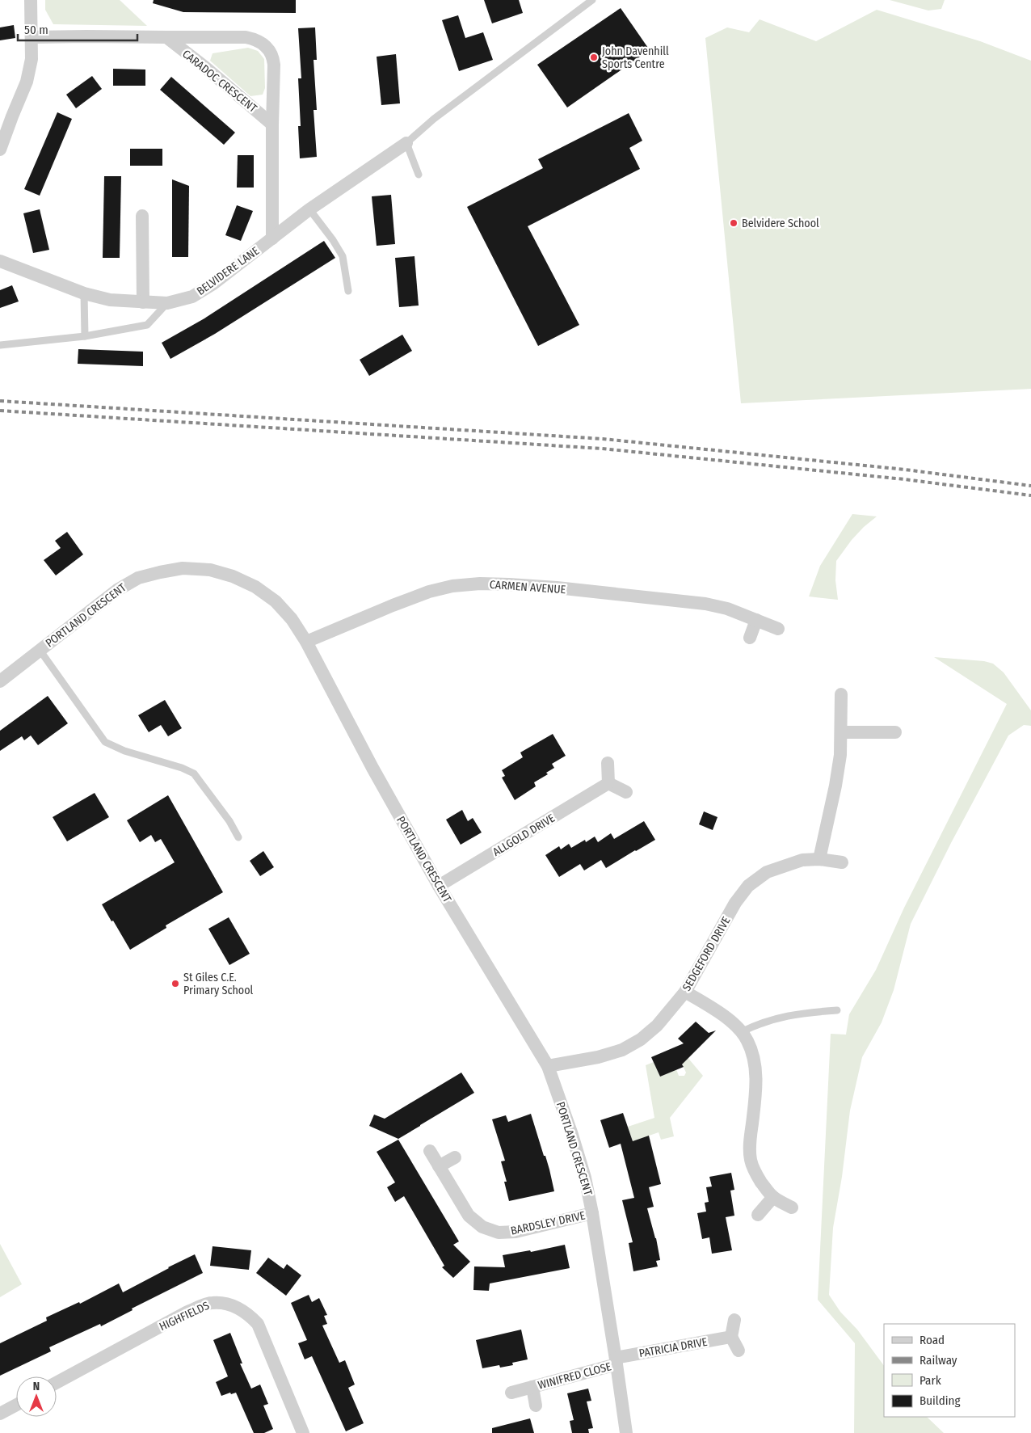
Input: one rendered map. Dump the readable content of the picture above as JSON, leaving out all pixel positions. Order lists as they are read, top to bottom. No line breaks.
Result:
{"streets":{"street":["CARADOC CRESCENT","BELVIDERE LANE","CARMEN AVENUE","PORTLAND CRESCENT","ALLGOLD DRIVE","SEDGEFORD DRIVE","BARDSLEY DRIVE","HIGHFIELDS","PATRICIA DRIVE","WINIFRED CLOSE"]},"crossings":[["CARADOC CRESCENT","BELVIDERE LANE"],["CARMEN AVENUE","PORTLAND CRESCENT"],["PORTLAND CRESCENT","ALLGOLD DRIVE"],["PORTLAND CRESCENT","SEDGEFORD DRIVE"],["PORTLAND CRESCENT","BARDSLEY DRIVE"],["PORTLAND CRESCENT","PATRICIA DRIVE"],["PORTLAND CRESCENT","WINIFRED CLOSE"],["PATRICIA DRIVE","WINIFRED CLOSE"]],"places":["John Davenhill Sports Centre","Belvidere School","St Giles C.E. Primary School"],"legend":["Road","Railway","Park","Building"],"scale_bar":"50 m","north":"top"}
